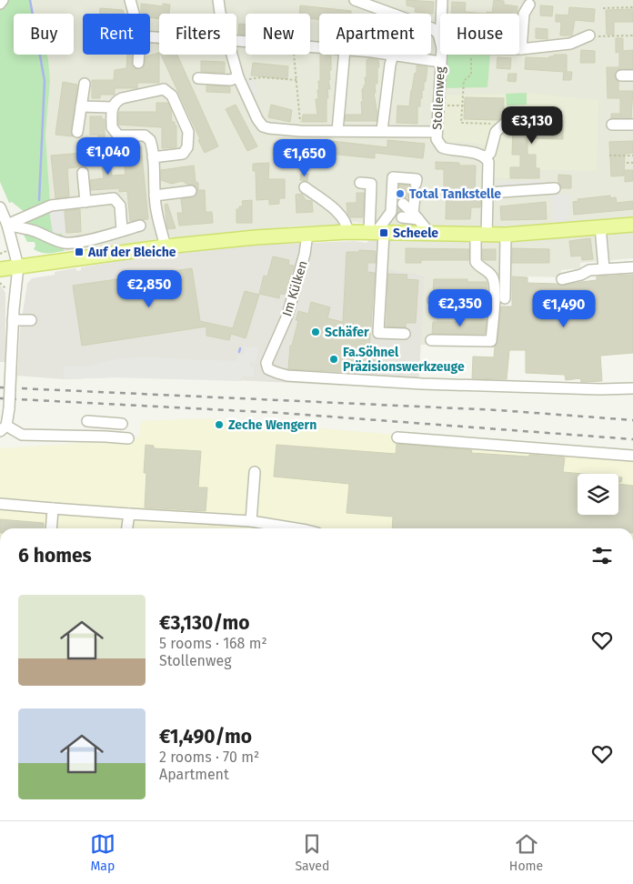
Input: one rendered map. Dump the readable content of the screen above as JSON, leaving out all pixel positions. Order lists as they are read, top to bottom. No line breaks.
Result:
{"streets":{"street":["Stollenweg","Im Külken"]},"places":{"other":["Total Tankstelle","Schäfer","Fa.Söhnel Präzisionswerkzeuge","Zeche Wengern"],"transit":["Scheele","Auf der Bleiche"]},"page":{"chip":["Buy","Rent","Filters","New","Apartment","House"],"price":["€3,130","€1,040","€1,650","€2,850","€2,350","€1,490"],"heading":"6 homes","list":[{"name":"€3,130/mo","note":"5 rooms · 168 m² · Stollenweg"},{"name":"€1,490/mo","note":"2 rooms · 70 m² · Apartment"}],"tabs":["Map","Saved","Home"]}}
